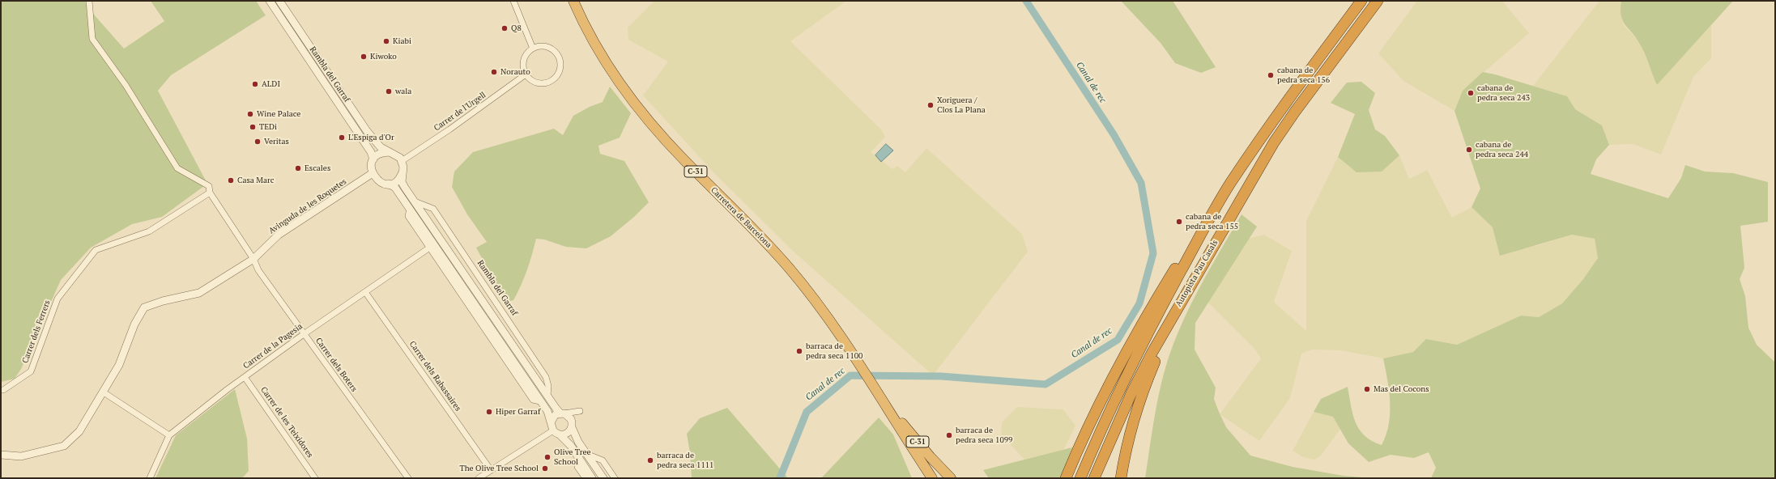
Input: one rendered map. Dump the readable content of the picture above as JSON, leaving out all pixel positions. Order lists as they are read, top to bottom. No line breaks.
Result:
{"streets":{"highway":["C-31","Carretera de Barcelona","Autopista Pau Casals"],"street":["Rambla del Garraf","Carrer de l'Urgell","Avinguda de les Roquetes","Carrer dels Ferrers","Carrer de la Pagesia","Carrer dels Boters","Carrer dels Rabassaires","Carrer de les Teixidores"]},"crossings":[["Rambla del Garraf","Carrer de l'Urgell"],["Rambla del Garraf","Avinguda de les Roquetes"],["Carrer de l'Urgell","Avinguda de les Roquetes"],["C-31","Carretera de Barcelona"],["Avinguda de les Roquetes","Carrer dels Boters"],["Carrer de la Pagesia","Carrer dels Boters"],["Carrer de la Pagesia","Carrer dels Rabassaires"],["Carrer de la Pagesia","Carrer de les Teixidores"]],"water":["Canal de rec"],"places":["Q8","Kiabi","Kiwoko","Norauto","cabana de pedra seca 156","ALDI","wala","cabana de pedra seca 243","Xoriguera / Clos La Plana","Wine Palace","TEDi","L'Espiga d'Or","Veritas","cabana de pedra seca 244","Escales","Casa Marc","cabana de pedra seca 155","barraca de pedra seca 1100","Mas del Cocons","Hiper Garraf","barraca de pedra seca 1099","Olive Tree School","barraca de pedra seca 1111","The Olive Tree School"]}
